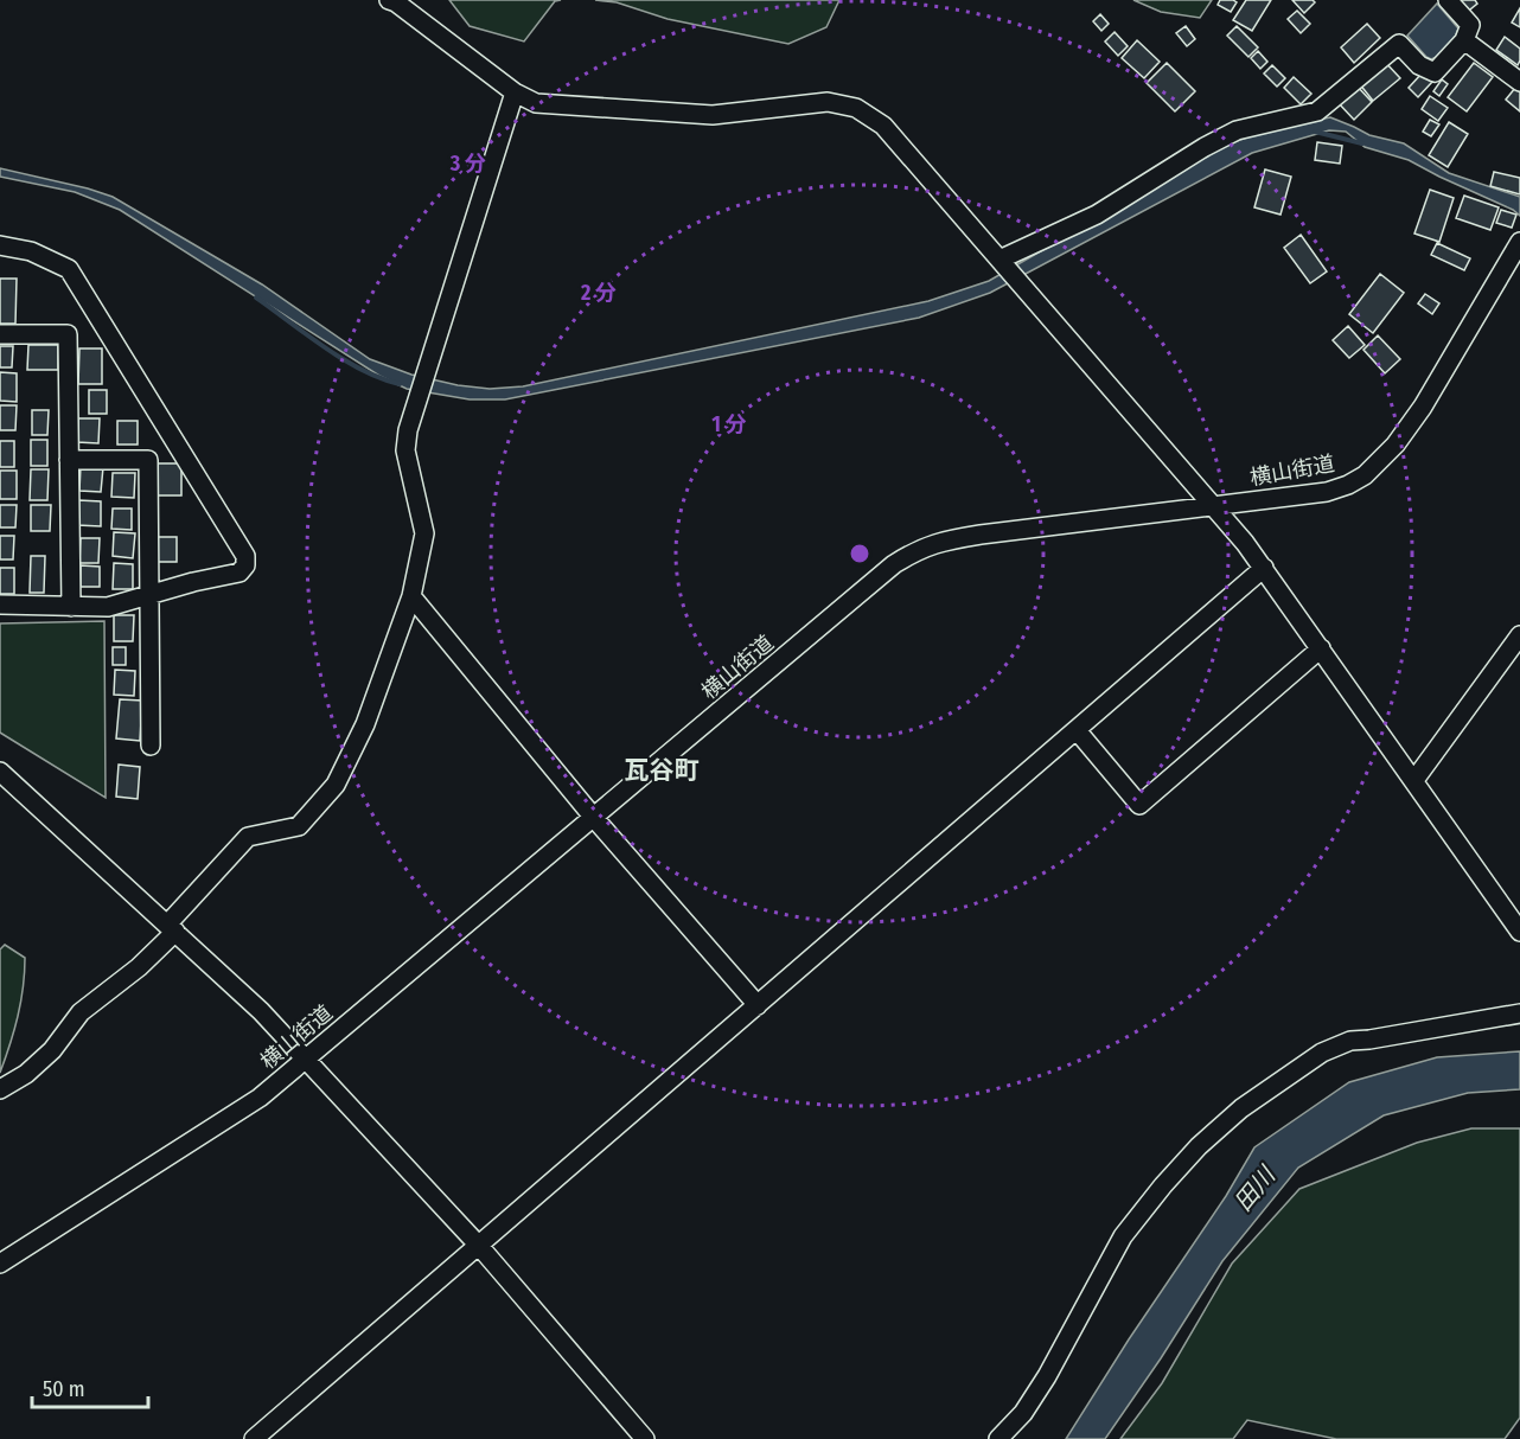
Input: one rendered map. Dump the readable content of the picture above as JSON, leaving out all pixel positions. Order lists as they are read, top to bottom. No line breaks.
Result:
{"streets":{"street":["横山街道"]},"districts":["瓦谷町"],"water":["田川"],"scale_bar":"50 m","rings":["3 分","2 分","1 分"]}
